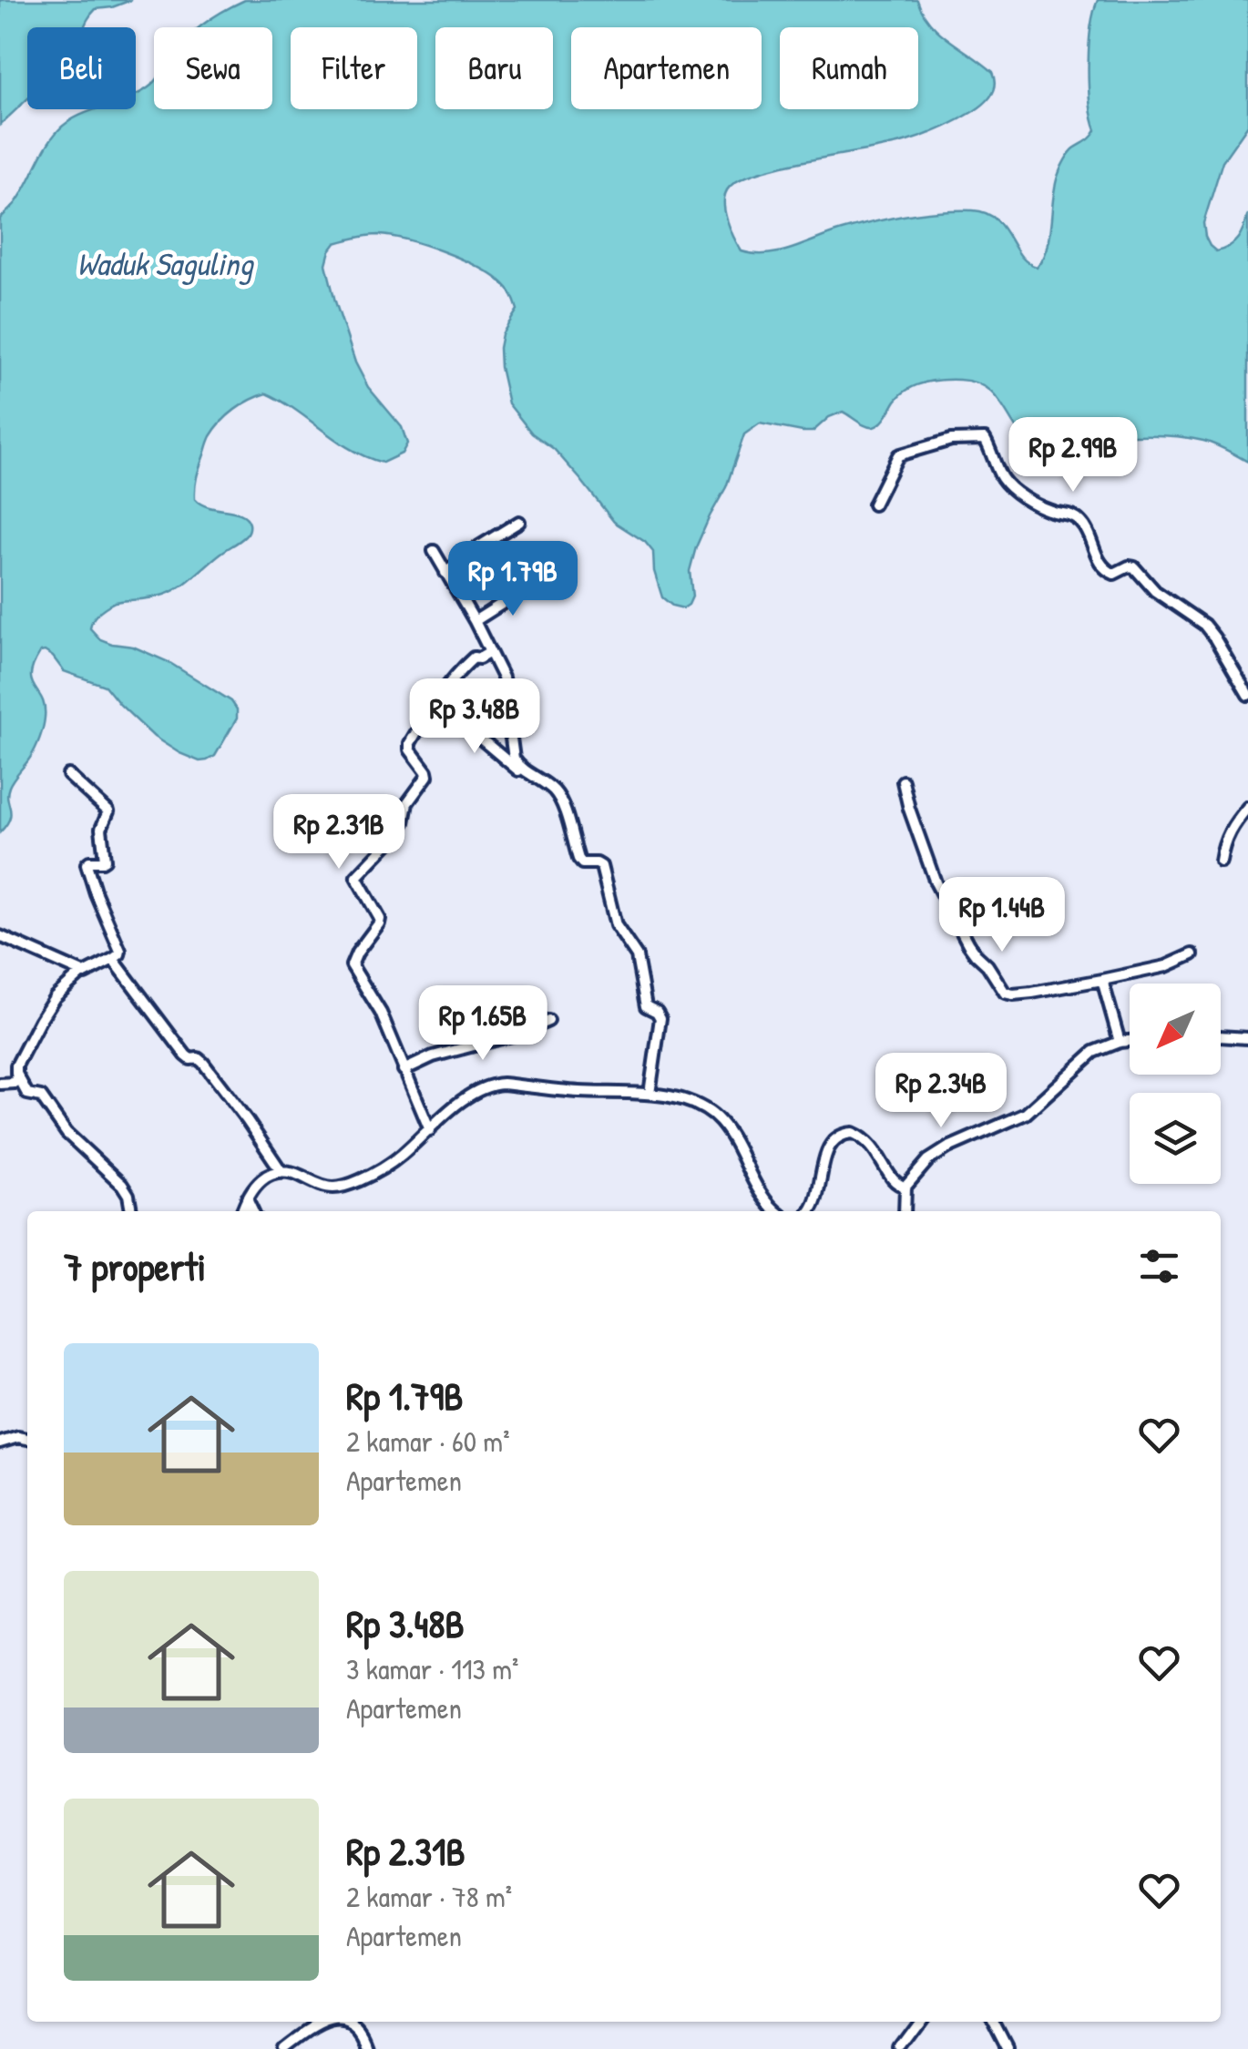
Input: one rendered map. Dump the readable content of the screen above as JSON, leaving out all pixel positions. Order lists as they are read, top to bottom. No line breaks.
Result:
{"water":["Waduk Saguling"],"north":"bottom left","page":{"chip":["Beli","Sewa","Filter","Baru","Apartemen","Rumah"],"price":["Rp 2.99B","Rp 1.79B","Rp 3.48B","Rp 2.31B","Rp 1.44B","Rp 1.65B","Rp 2.34B"],"heading":"7 properti","list":[{"name":"Rp 1.79B","note":"2 kamar · 60 m² · Apartemen"},{"name":"Rp 3.48B","note":"3 kamar · 113 m² · Apartemen"},{"name":"Rp 2.31B","note":"2 kamar · 78 m² · Apartemen"}]}}
